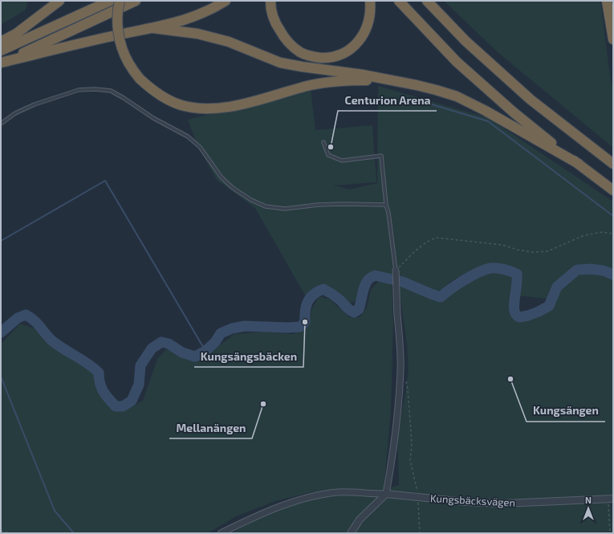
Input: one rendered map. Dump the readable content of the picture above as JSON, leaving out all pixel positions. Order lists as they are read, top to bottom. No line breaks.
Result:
{"streets":{"street":["Kungsbäcksvägen"]},"places":["Centurion Arena","Kungsängsbäcken","Kungsängen","Mellanängen"],"north":"top"}
